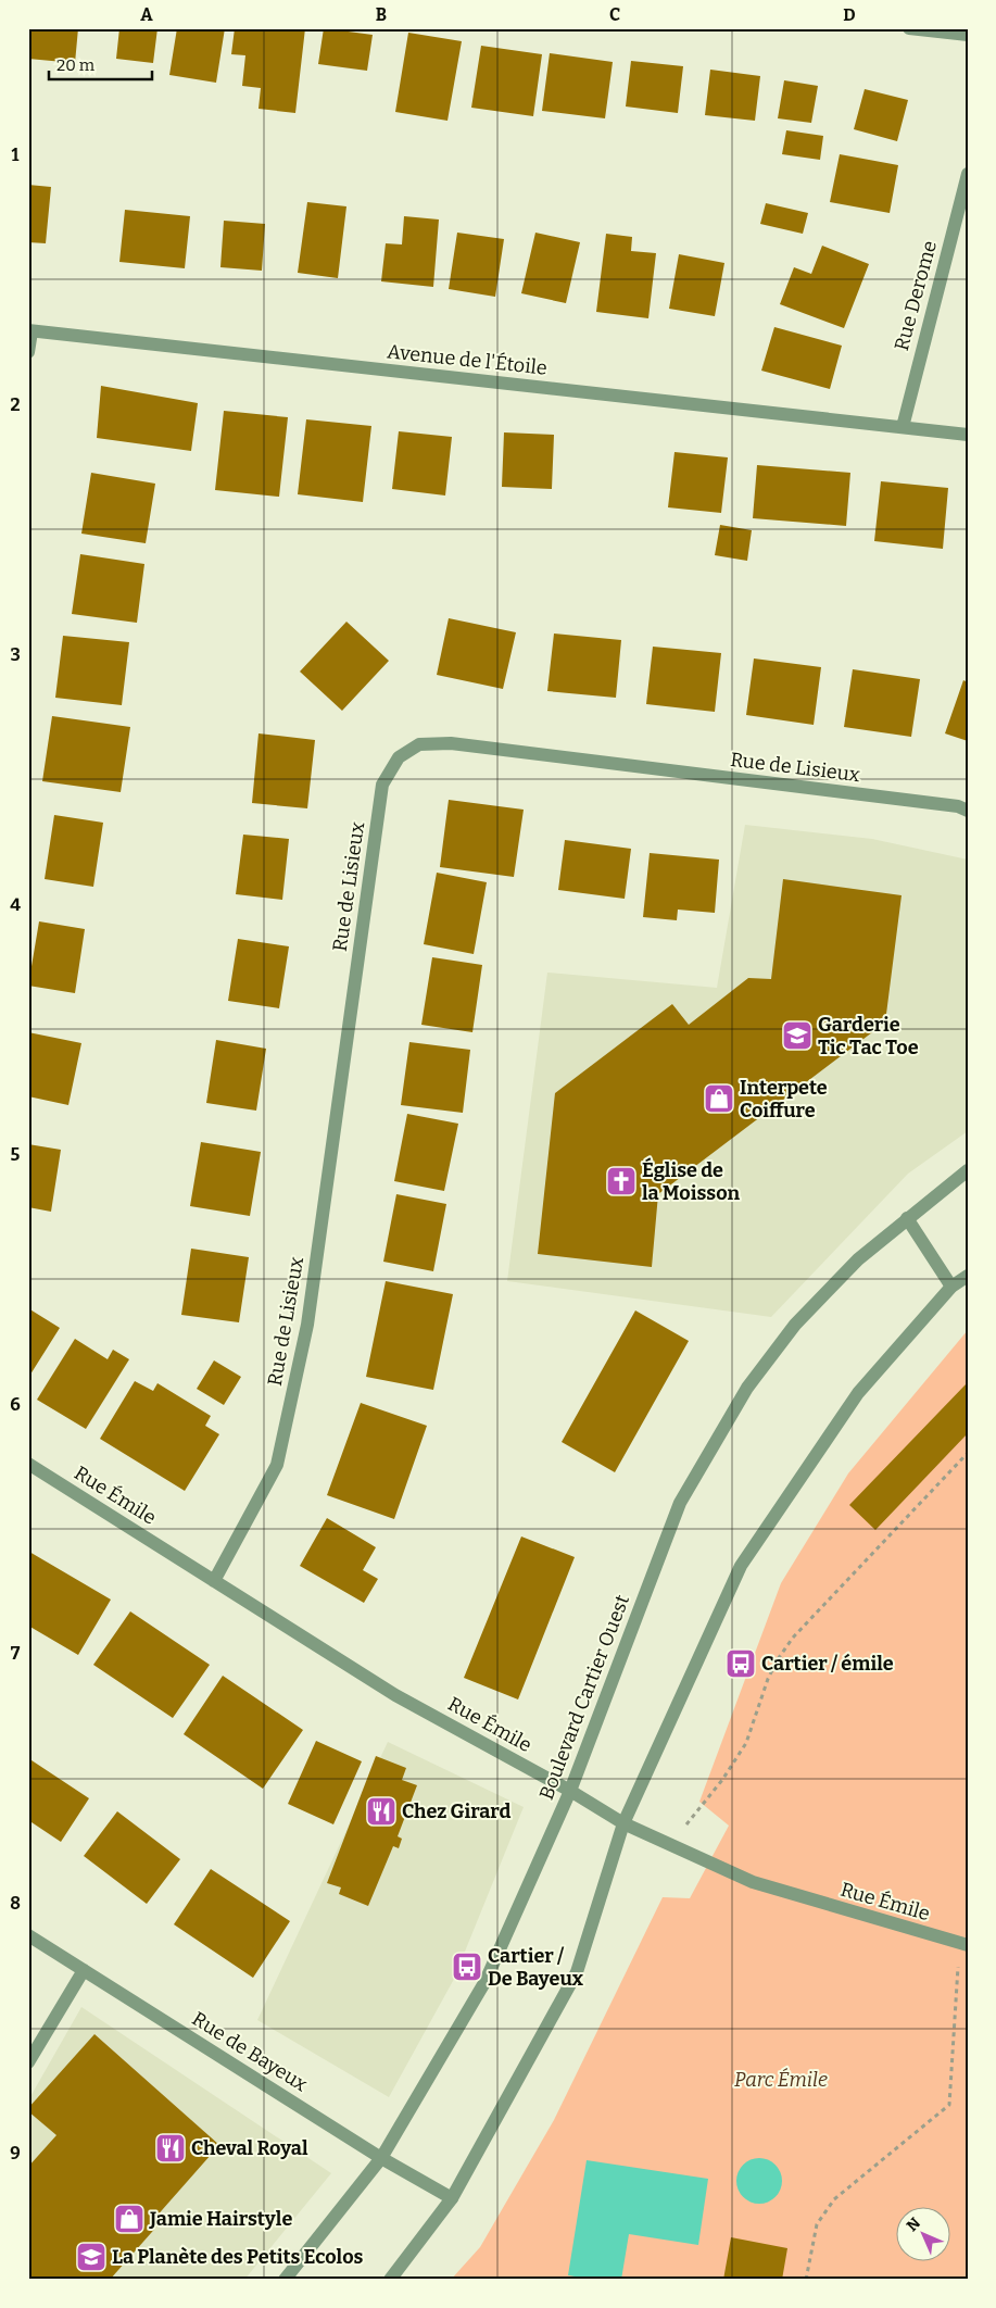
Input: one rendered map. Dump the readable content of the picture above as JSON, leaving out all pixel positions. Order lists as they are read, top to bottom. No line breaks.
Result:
{"streets":{"street":["Rue Derome","Avenue de l'Étoile","Rue de Lisieux","Rue Émile","Boulevard Cartier Ouest","Rue de Bayeux"]},"crossings":[["Rue Derome","Avenue de l'Étoile"],["Rue de Lisieux","Rue Émile"],["Rue Émile","Boulevard Cartier Ouest"],["Boulevard Cartier Ouest","Rue de Bayeux"]],"parks":["Parc Émile"],"places":{"school or university":["Garderie Tic Tac Toe","La Planète des Petits Ecolos"],"shop":["Interpete Coiffure","Jamie Hairstyle"],"church":["Église de la Moisson"],"bus stop":["Cartier / émile","Cartier / De Bayeux"],"restaurant":["Chez Girard","Cheval Royal"]},"scale_bar":"20 m","north":"top left","grid":{"columns":["A","B","C","D"],"rows":["1","2","3","4","5","6","7","8","9"]}}
